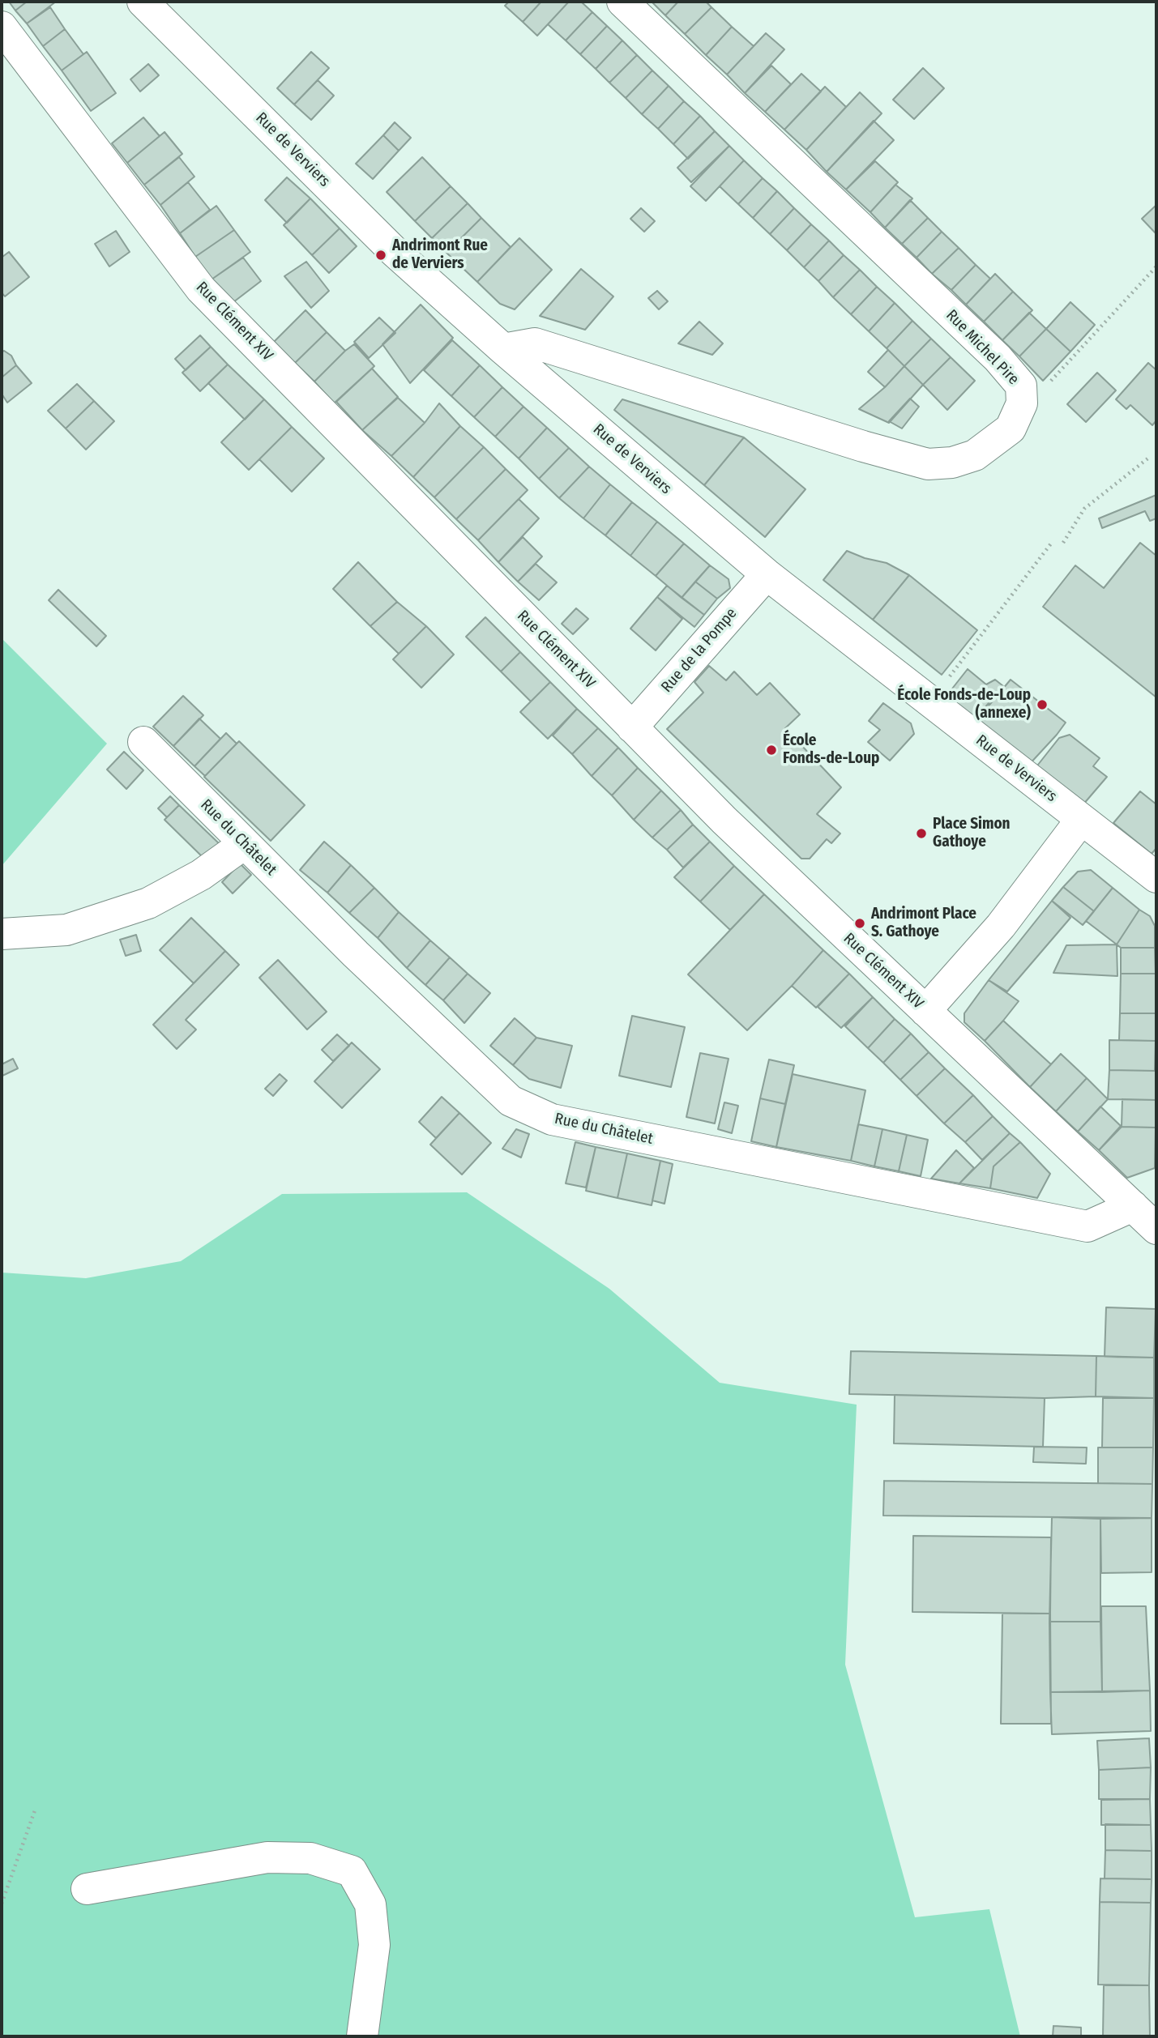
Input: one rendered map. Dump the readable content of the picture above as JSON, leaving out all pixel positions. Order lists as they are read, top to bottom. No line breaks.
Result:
{"streets":{"street":["Rue de Verviers","Rue Clément XIV","Rue Michel Pire","Rue de la Pompe","Rue du Châtelet"]},"crossings":[["Rue de Verviers","Rue Michel Pire"],["Rue de Verviers","Rue de la Pompe"],["Rue Clément XIV","Rue de la Pompe"],["Rue Clément XIV","Rue du Châtelet"]],"places":["Andrimont Rue de Verviers","École Fonds-de-Loup (annexe)","École Fonds-de-Loup","Place Simon Gathoye","Andrimont Place S. Gathoye"]}
